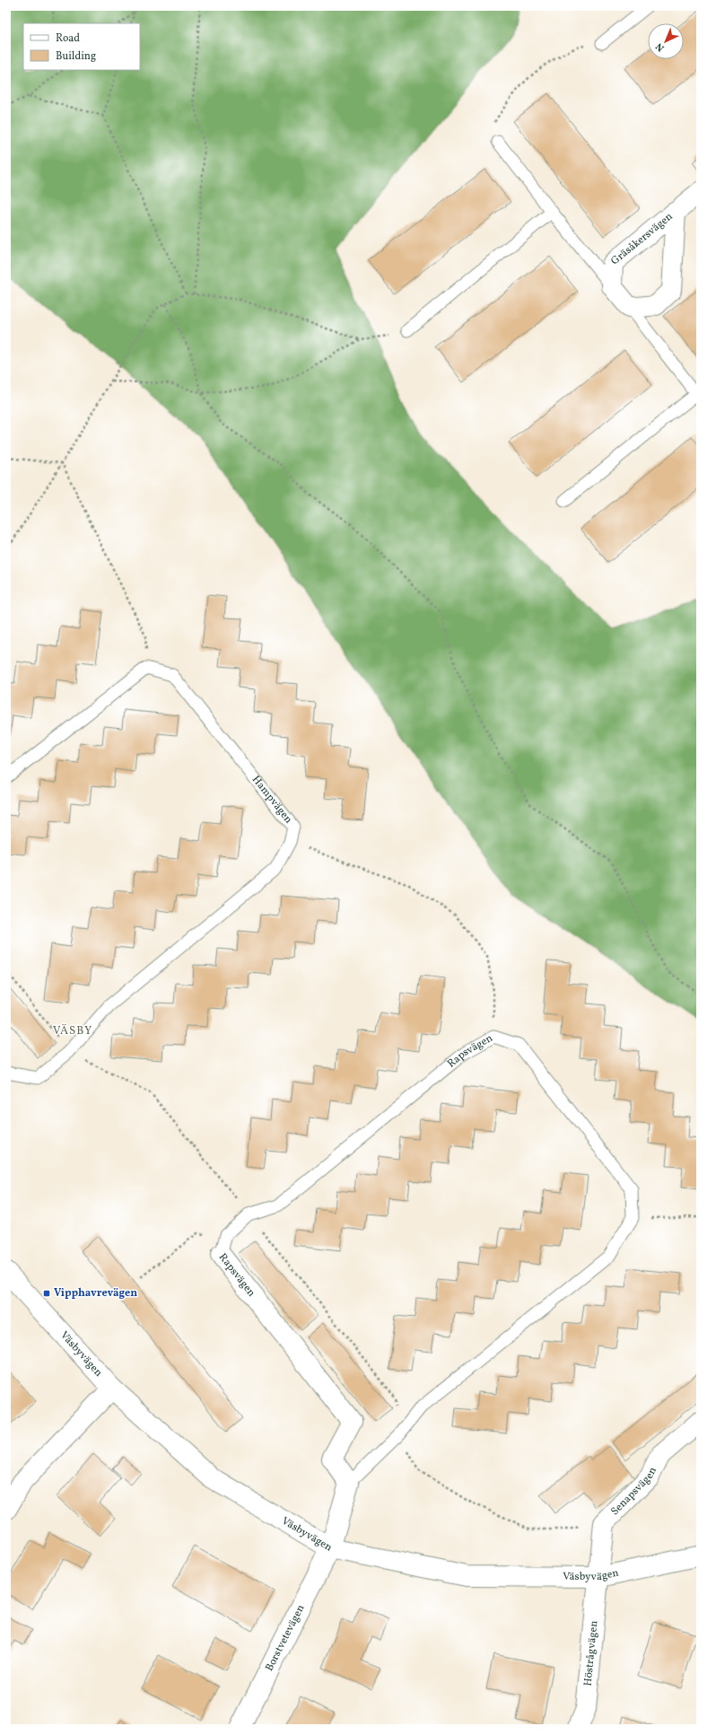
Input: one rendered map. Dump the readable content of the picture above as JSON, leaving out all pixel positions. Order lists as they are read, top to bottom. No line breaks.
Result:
{"streets":{"street":["Gräsåkersvägen","Rapsvägen","Väsbyvägen","Senapsvägen","Borstvetevägen","Höstrågvägen"],"lane":["Hampvägen"]},"crossings":[["Väsbyvägen","Senapsvägen"],["Väsbyvägen","Borstvetevägen"],["Väsbyvägen","Höstrågvägen"],["Senapsvägen","Höstrågvägen"]],"districts":["VÄSBY"],"places":{"transit":["Vipphavrevägen"]},"legend":["Road","Building"],"north":"bottom left"}
